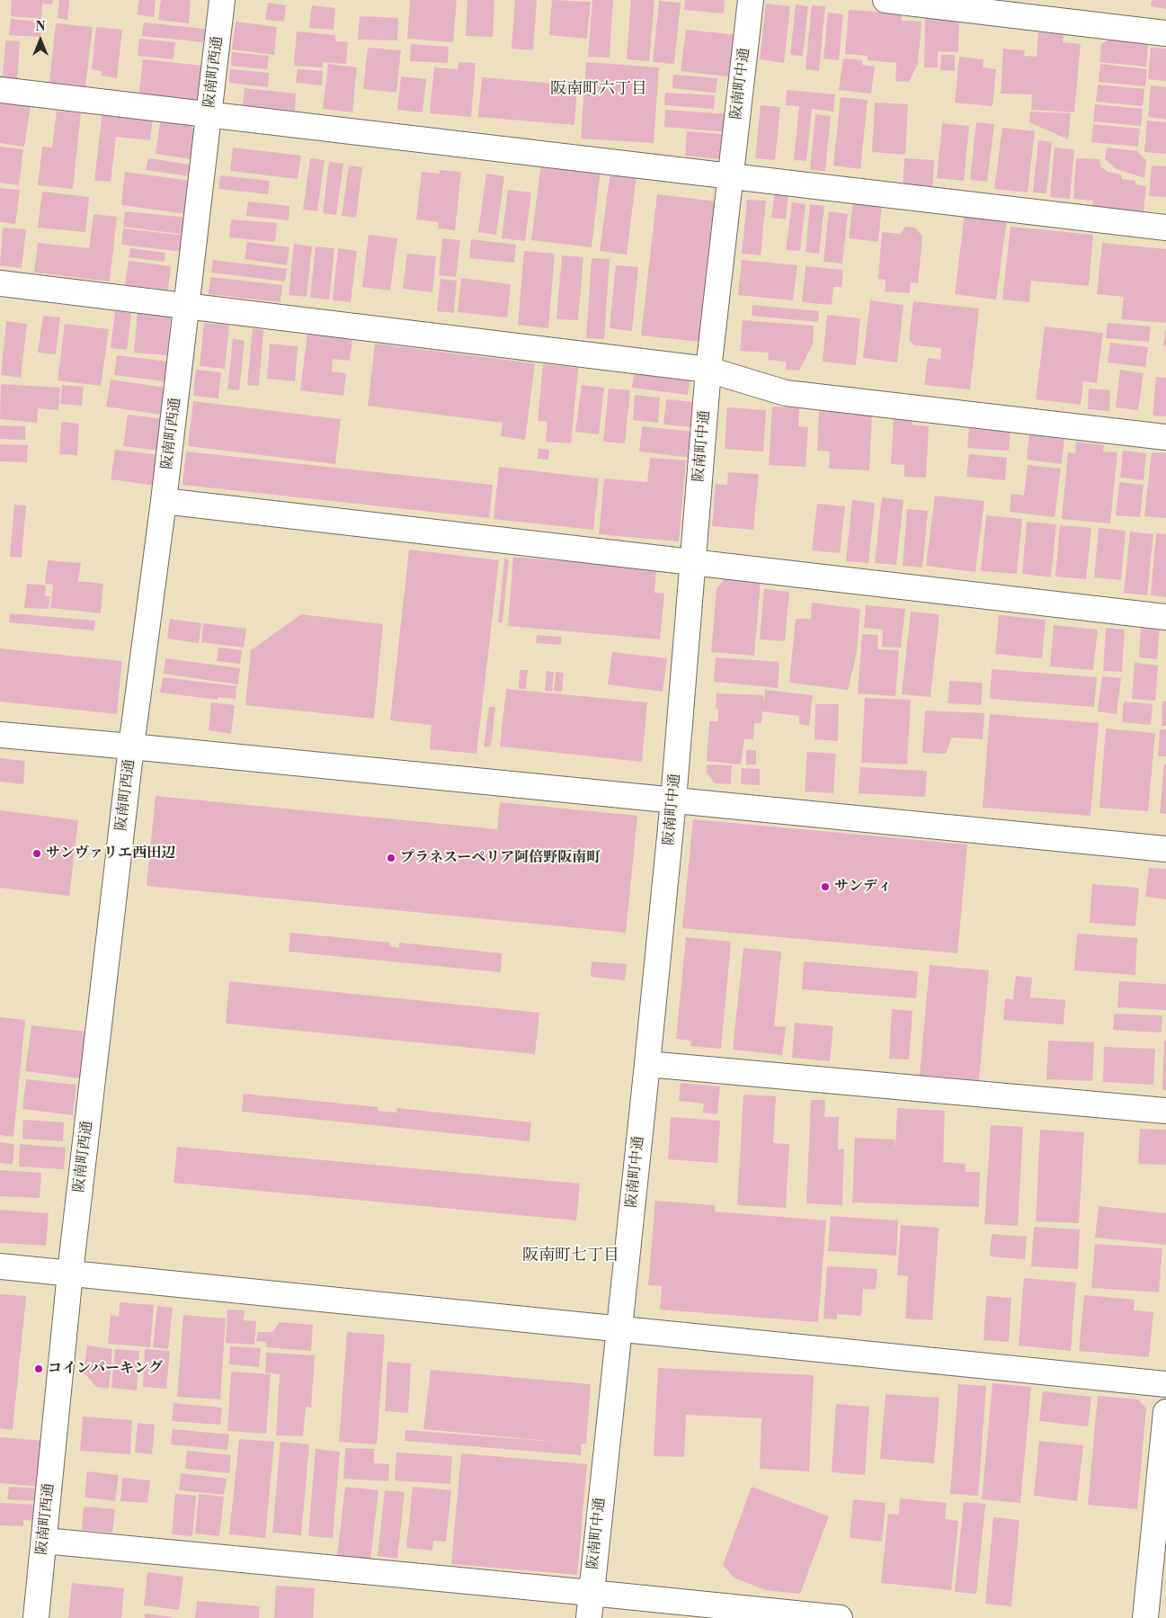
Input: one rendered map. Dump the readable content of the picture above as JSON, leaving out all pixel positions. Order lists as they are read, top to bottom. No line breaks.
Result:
{"streets":{"street":["阪南町西通","阪南町中通"]},"districts":["阪南町六丁目","阪南町七丁目"],"places":["サンヴァリエ西田辺","プラネスーペリア阿倍野阪南町","サンディ","コインパーキング"],"north":"top"}
